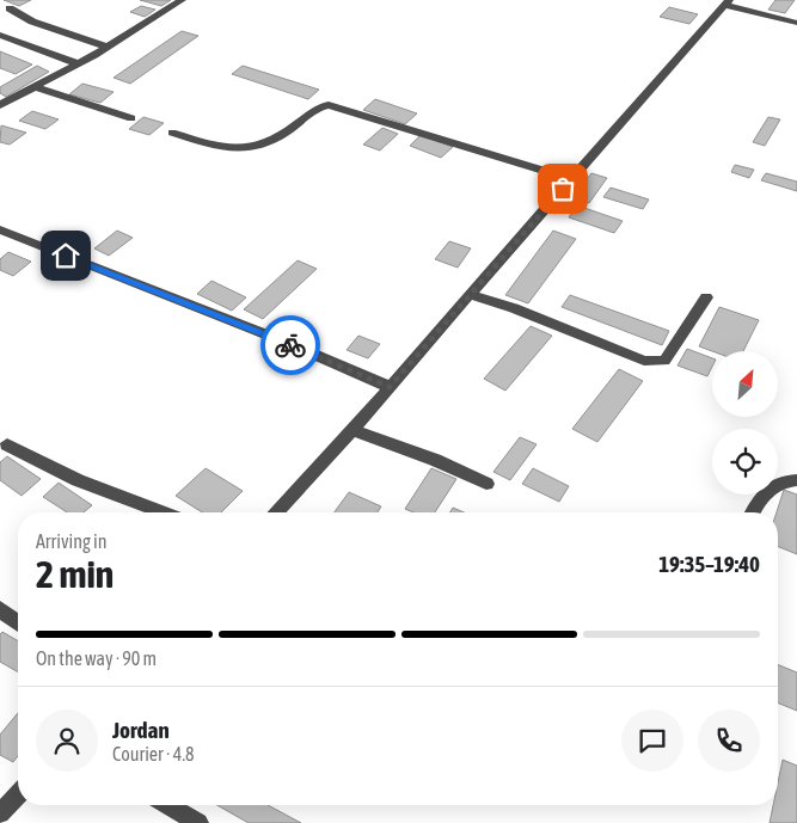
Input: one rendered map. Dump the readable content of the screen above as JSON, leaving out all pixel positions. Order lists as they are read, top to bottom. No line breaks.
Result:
{"north":"top right","page":{"heading":["2 min","Arriving in","19:35–19:40"],"panel":["Jordan","Courier · 4.8"],"bar":"On the way · 90 m"}}
